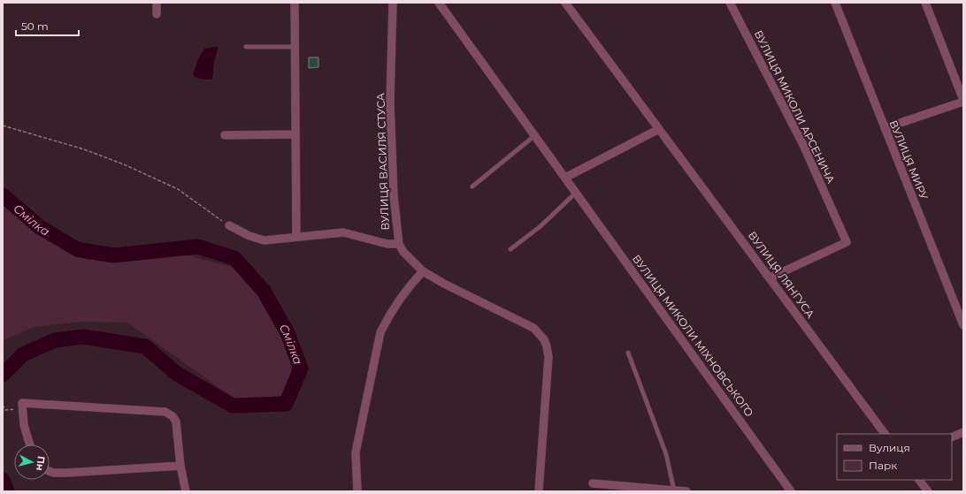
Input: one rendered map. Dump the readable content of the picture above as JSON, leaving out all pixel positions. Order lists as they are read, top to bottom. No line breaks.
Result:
{"streets":{"street":["ВУЛИЦЯ МИКОЛИ АРСЕНИЧА","ВУЛИЦЯ МИРУ","ВУЛИЦЯ ВАСИЛЯ СТУСА","ВУЛИЦЯ ЛЯНГУСА","ВУЛИЦЯ МИКОЛИ МІХНОВСЬКОГО"]},"crossings":[["ВУЛИЦЯ МИКОЛИ АРСЕНИЧА","ВУЛИЦЯ ЛЯНГУСА"]],"water":["Смілка"],"legend":["Вулиця","Парк"],"scale_bar":"50 m","north":"right"}
